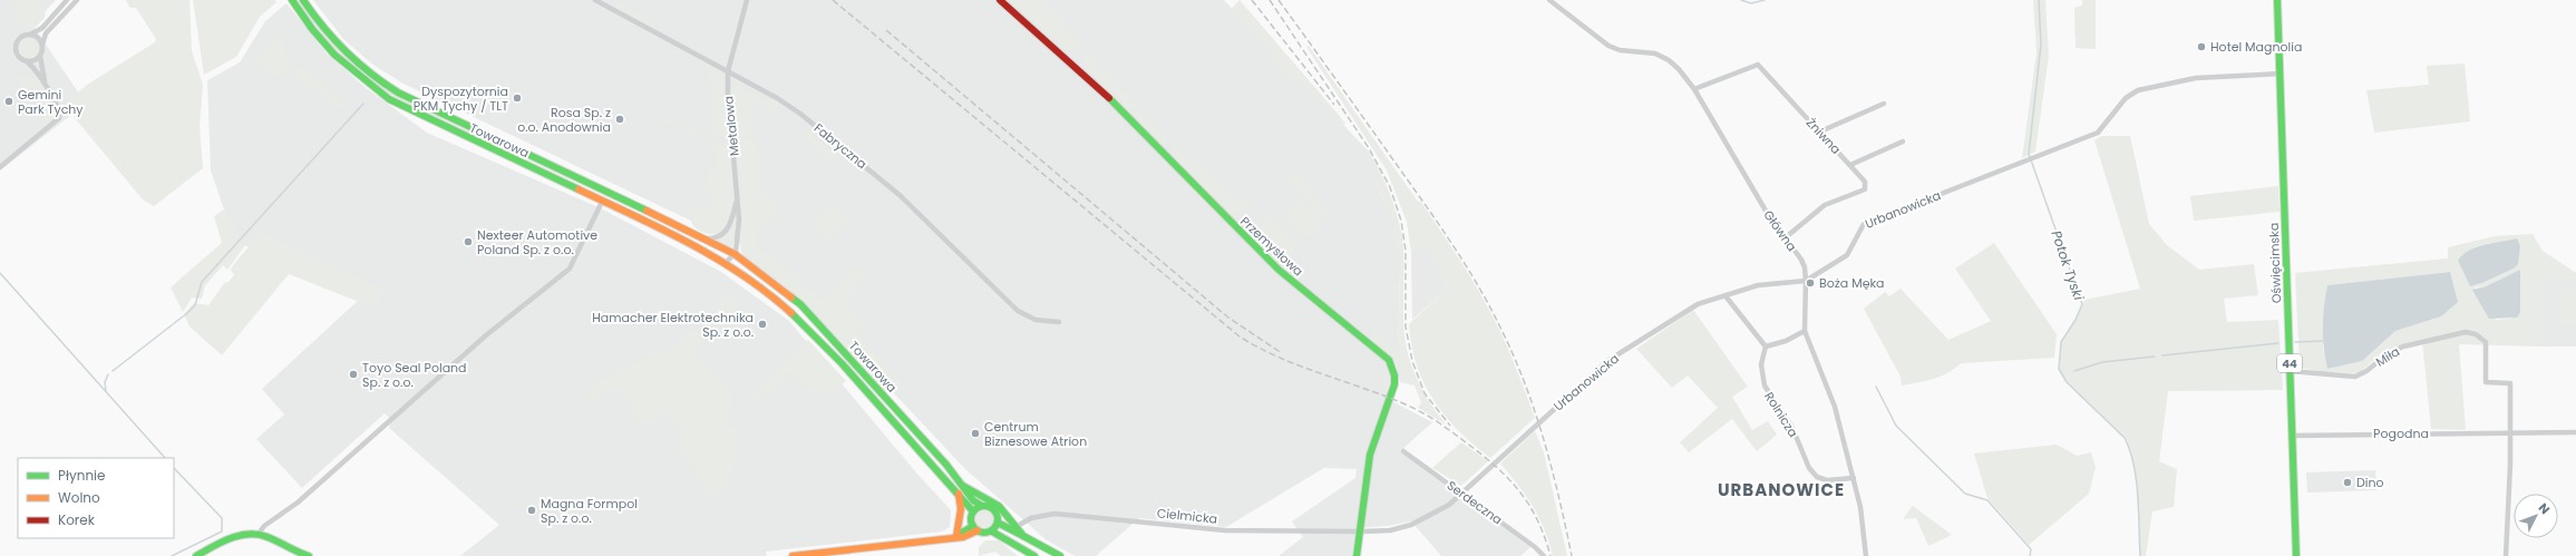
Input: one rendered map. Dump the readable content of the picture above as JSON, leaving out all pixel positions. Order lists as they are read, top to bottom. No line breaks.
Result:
{"streets":{"main road":["Towarowa","Przemysłowa","Oświęcimska","44"],"street":["Metalowa","Żniwna","Fabryczna","Urbanowicka","Główna","Miła","Rolnicza","Pogodna","Serdeczna","Cielmicka"]},"crossings":[["Metalowa","Towarowa"],["Metalowa","Fabryczna"],["Żniwna","Główna"],["Urbanowicka","Główna"],["Urbanowicka","Przemysłowa"],["Urbanowicka","Oświęcimska"],["Urbanowicka","Serdeczna"],["Urbanowicka","Cielmicka"],["Główna","Rolnicza"],["Przemysłowa","Cielmicka"],["Oświęcimska","Miła"],["Oświęcimska","Pogodna"],["Miła","Pogodna"]],"districts":["URBANOWICE"],"water":["Potok Tyski"],"places":["Hotel Magnolia","Dyspozytornia PKM Tychy / TLT","Gemini Park Tychy","Rosa Sp. z o.o. Anodownia","Nexteer Automotive Poland Sp. z o.o.","Boża Męka","Hamacher Elektrotechnika Sp. z o.o.","Toyo Seal Poland Sp. z o.o.","Centrum Biznesowe Atrion","Dino","Magna Formpol Sp. z o.o."],"legend":["Płynnie","Wolno","Korek"],"north":"top right"}
